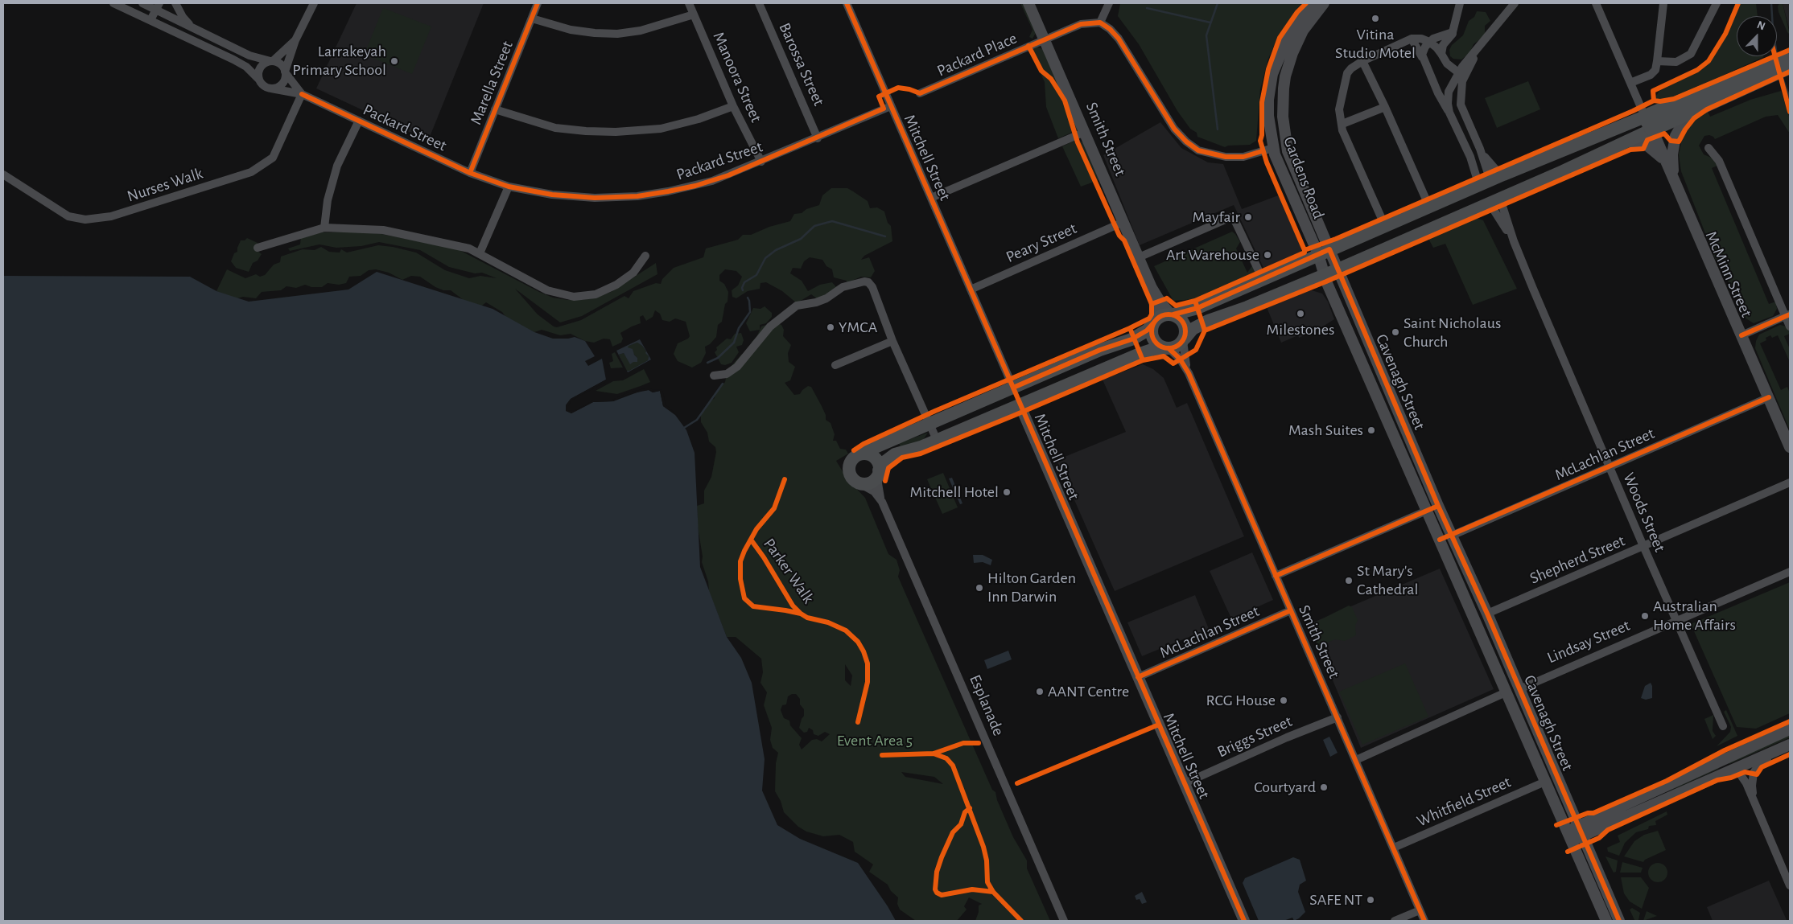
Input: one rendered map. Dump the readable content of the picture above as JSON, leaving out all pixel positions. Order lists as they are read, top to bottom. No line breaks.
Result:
{"streets":{"highway":["McMinn Street"],"main road":["Mitchell Street"],"street":["Packard Place","Barossa Street","Manoora Street","Marella Street","Packard Street","Smith Street","Gardens Road","Nurses Walk","Peary Street","Cavenagh Street","McLachlan Street","Woods Street","Shepherd Street","Lindsay Street","Esplanade","Briggs Street","Whitfield Street"],"cycle path":["Parker Walk"]},"crossings":[["Packard Place","Smith Street"],["Barossa Street","Packard Street"],["Manoora Street","Packard Street"],["Marella Street","Packard Street"],["Packard Street","Mitchell Street"],["Packard Street","Nurses Walk"],["Smith Street","Peary Street"],["Smith Street","McLachlan Street"],["Smith Street","Lindsay Street"],["Smith Street","Briggs Street"],["Smith Street","Whitfield Street"],["Mitchell Street","Peary Street"],["Mitchell Street","McLachlan Street"],["Mitchell Street","Briggs Street"],["Gardens Road","Cavenagh Street"],["McMinn Street","McLachlan Street"],["Cavenagh Street","McLachlan Street"],["Cavenagh Street","Shepherd Street"],["Cavenagh Street","Lindsay Street"],["Cavenagh Street","Whitfield Street"],["McLachlan Street","Woods Street"],["Woods Street","Shepherd Street"],["Woods Street","Lindsay Street"]],"parks":["Event Area 5"],"places":["Vitina Studio Motel","Larrakeyah Primary School","Mayfair","Art Warehouse","Milestones","YMCA","Saint Nicholaus Church","Mash Suites","Mitchell Hotel","St Mary's Cathedral","Hilton Garden Inn Darwin","Australian Home Affairs","AANT Centre","RCG House","Courtyard","SAFE NT"],"north":"top"}
